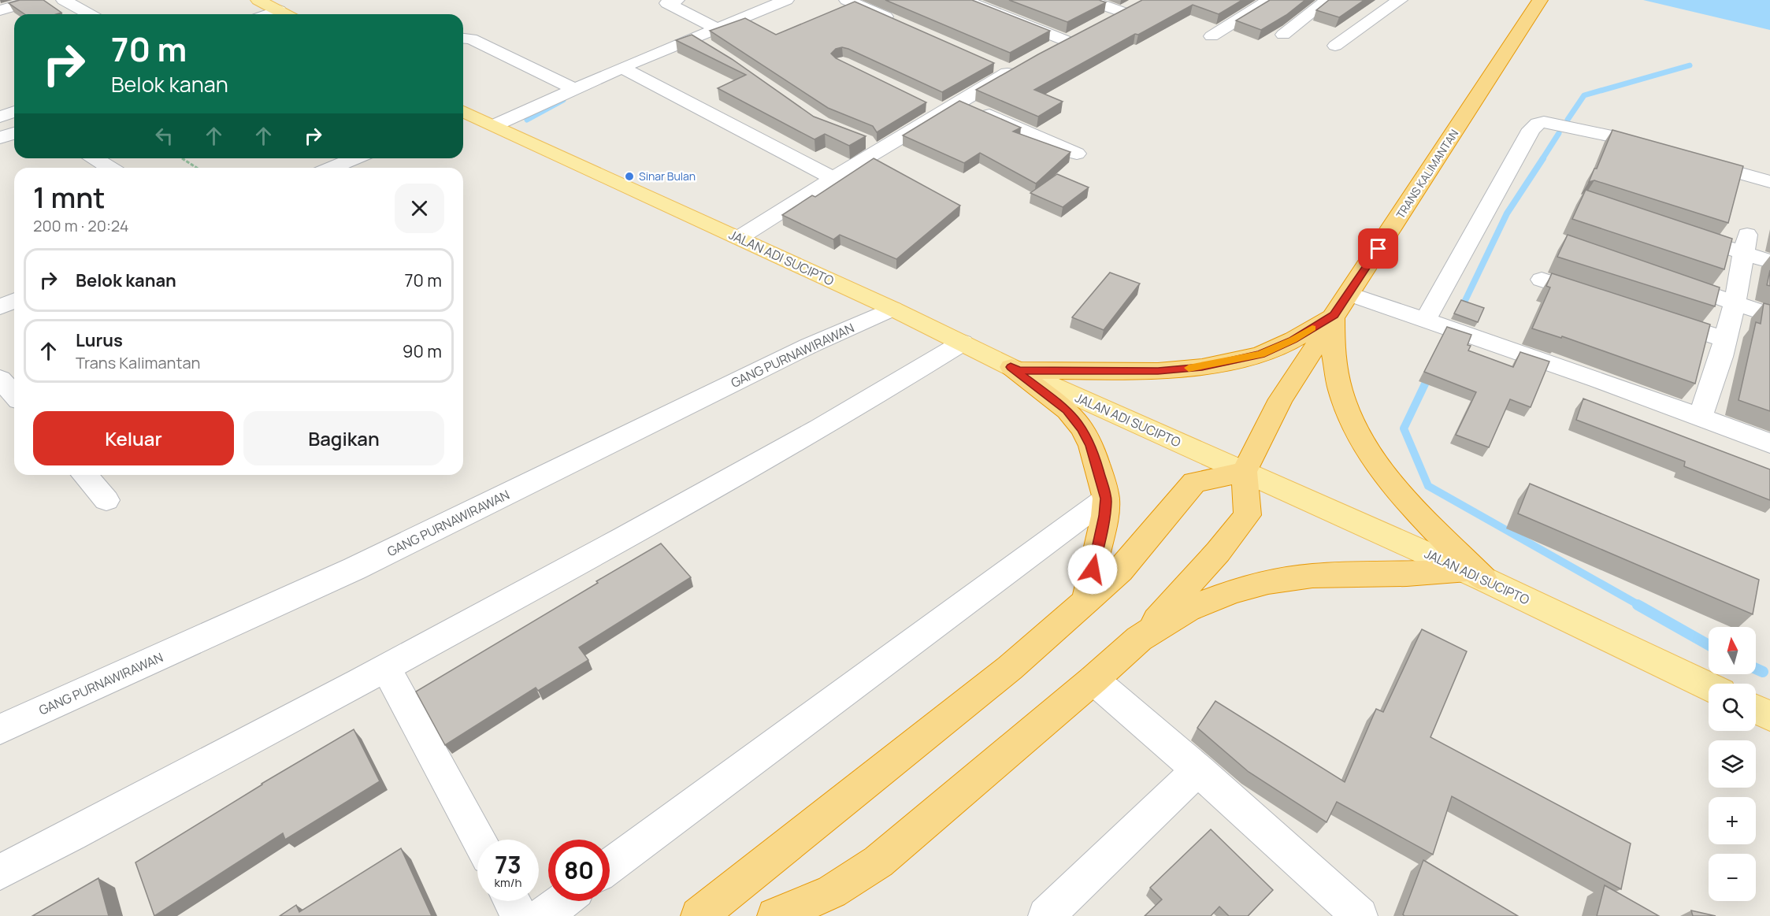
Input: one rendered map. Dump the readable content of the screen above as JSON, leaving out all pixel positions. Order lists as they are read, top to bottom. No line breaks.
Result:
{"streets":{"highway":["TRANS KALIMANTAN"],"main road":["JALAN ADI SUCIPTO"],"street":["GANG PURNAWIRAWAN"]},"crossings":[["TRANS KALIMANTAN","JALAN ADI SUCIPTO"],["JALAN ADI SUCIPTO","GANG PURNAWIRAWAN"]],"places":["Sinar Bulan"],"north":"top","page":{"turn":["70 m","Belok kanan"],"heading":["1 mnt","200 m · 20:24"],"list":[{"name":"Belok kanan","value":"70 m"},{"name":"Lurus","note":"Trans Kalimantan","value":"90 m"}],"buttons":["Keluar","Bagikan"],"map_buttons":["+","−"],"speed":"73 km/h","limit":"80"}}
